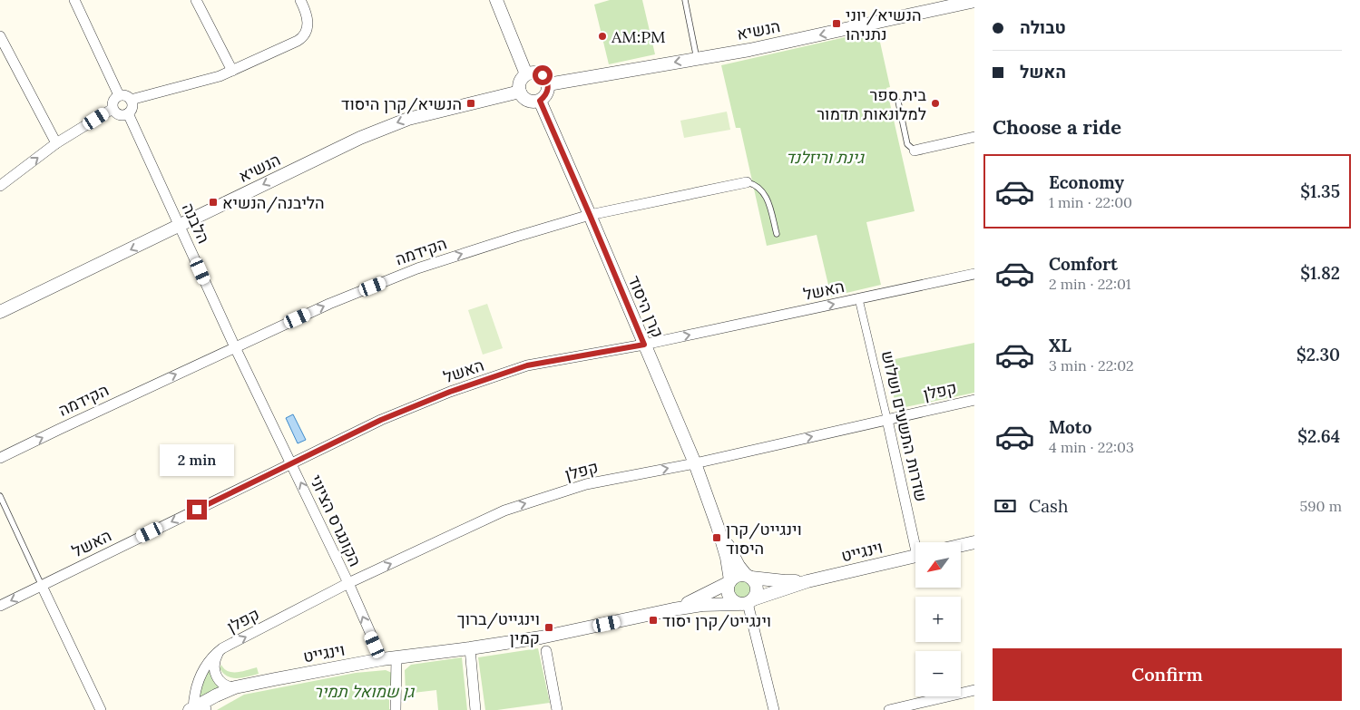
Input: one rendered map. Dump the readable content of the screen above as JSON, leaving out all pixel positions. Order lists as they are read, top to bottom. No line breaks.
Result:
{"streets":{"street":["הנשיא","הלבנה","הקידמה","האשל","קרן היסוד","קפלן","שדרות התשעים ושלוש","הקונגרס הציוני","וינגייט"]},"crossings":[["הנשיא","הלבנה"],["הנשיא","קרן היסוד"],["הלבנה","הקידמה"],["הלבנה","הקונגרס הציוני"],["הקידמה","קרן היסוד"],["הקידמה","הקונגרס הציוני"],["האשל","קרן היסוד"],["האשל","הקונגרס הציוני"],["קרן היסוד","קפלן"],["קרן היסוד","וינגייט"],["קפלן","שדרות התשעים ושלוש"],["קפלן","הקונגרס הציוני"],["קפלן","וינגייט"],["הקונגרס הציוני","וינגייט"]],"one_way":["הנשיא","הקידמה","קפלן","הקונגרס הציוני"],"parks":["גינת וריזלנד","גן שמואל תמיר"],"places":{"transit":["הנשיא/יוני נתניהו","הנשיא/קרן היסוד","הליבנה/הנשיא","וינגייט/קרן היסוד","וינגייט/קרן יסוד","וינגייט/ברוך קמין"],"other":["AM:PM","בית ספר למלונאות תדמור"]},"north":"bottom left","page":{"banner":["טבולה","האשל"],"heading":"Choose a ride","list":[{"name":"Economy","note":"1 min · 22:00","value":"$1.35"},{"name":"Comfort","note":"2 min · 22:01","value":"$1.82"},{"name":"XL","note":"3 min · 22:02","value":"$2.30"},{"name":"Moto","note":"4 min · 22:03","value":"$2.64"}],"bubble":"2 min","pay":["Cash","590 m"],"map_buttons":["+","−"],"buttons":"Confirm"}}
